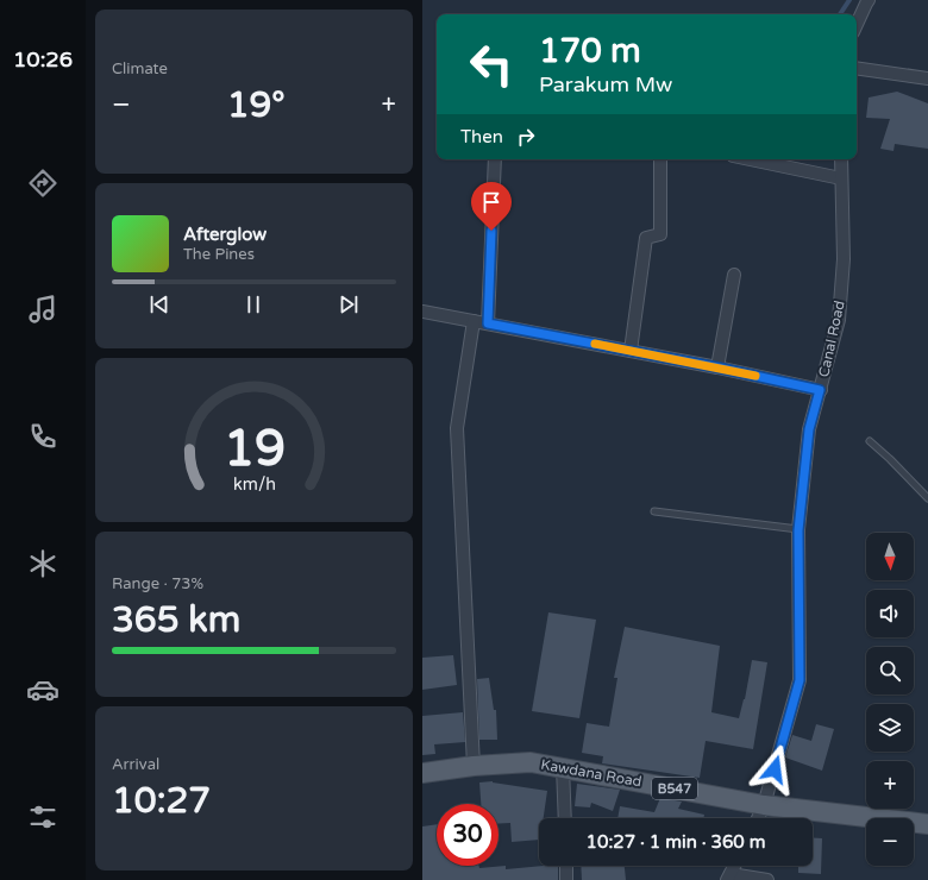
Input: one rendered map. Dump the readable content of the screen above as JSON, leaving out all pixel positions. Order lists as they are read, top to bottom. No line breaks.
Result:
{"streets":{"main road":["Kawdana Road","B547"],"street":["Canal Road"]},"crossings":[["Canal Road","Kawdana Road"]],"north":"bottom","page":{"tabs":"10:26","tile":["Climate",["Range · 73%","365 km"],["Arrival","10:27"]],"turn":["170 m","Parakum Mw"],"heat":["−","19°","+"],"then":"Then","song":["Afterglow","The Pines"],"map_buttons":["+","−"],"limit":"30","trip":"10:27 · 1 min · 360 m","gauge":["19","km/h"]}}
